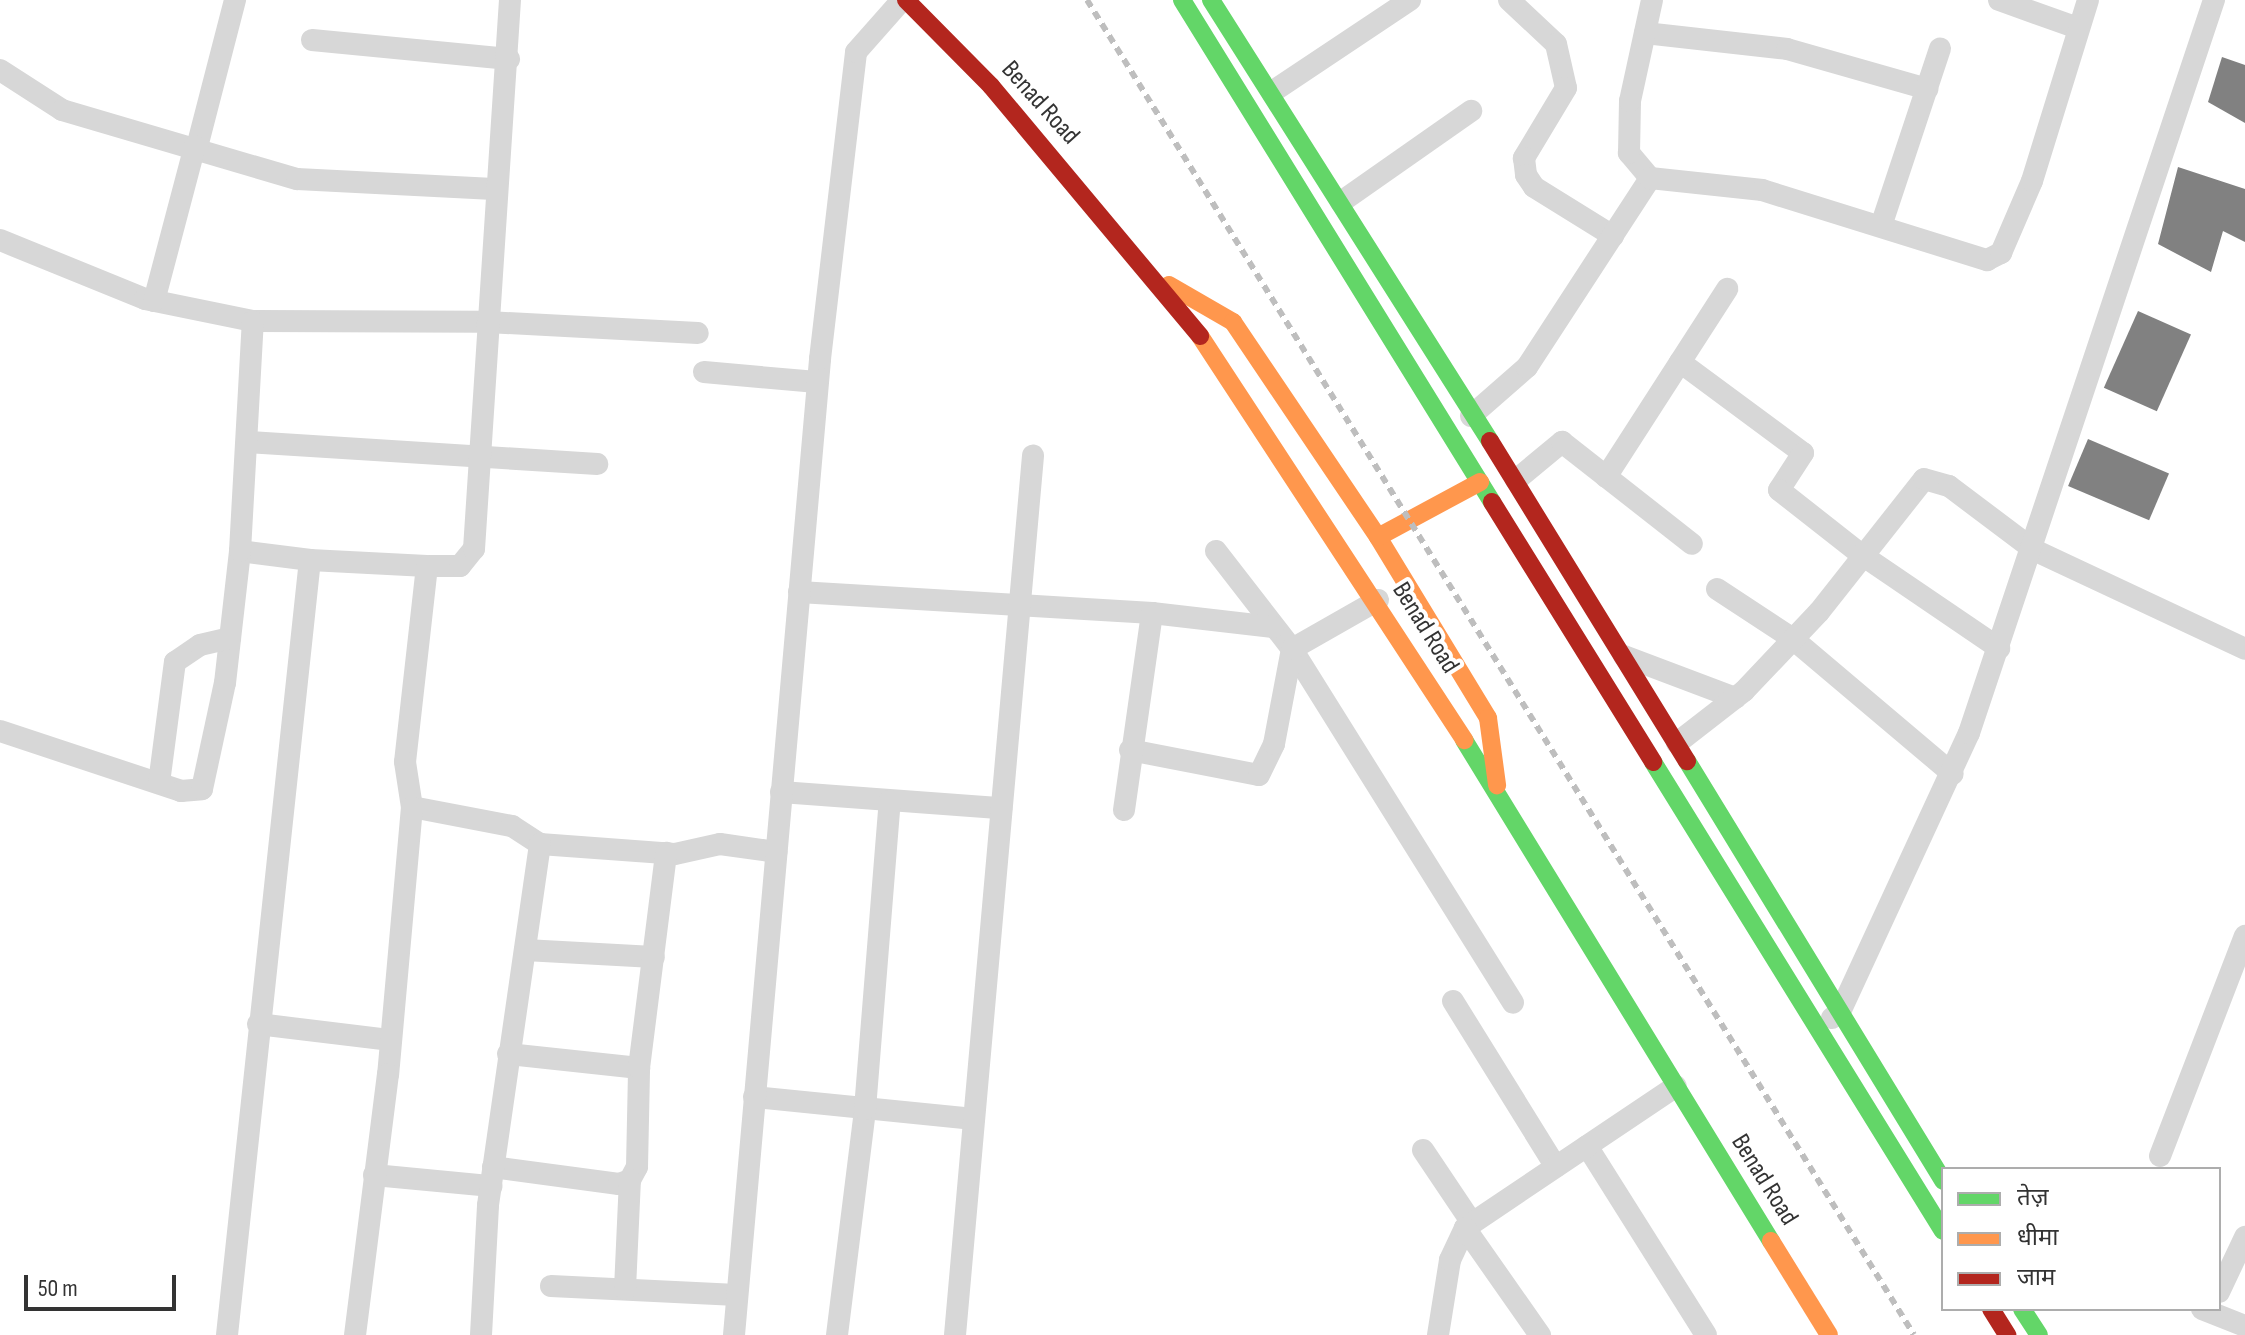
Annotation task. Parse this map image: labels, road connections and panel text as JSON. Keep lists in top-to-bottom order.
{
  "streets": {
    "street": ["Benad Road"]
  },
  "legend": ["तेज़", "धीमा", "जाम"],
  "scale_bar": "50 m"
}
